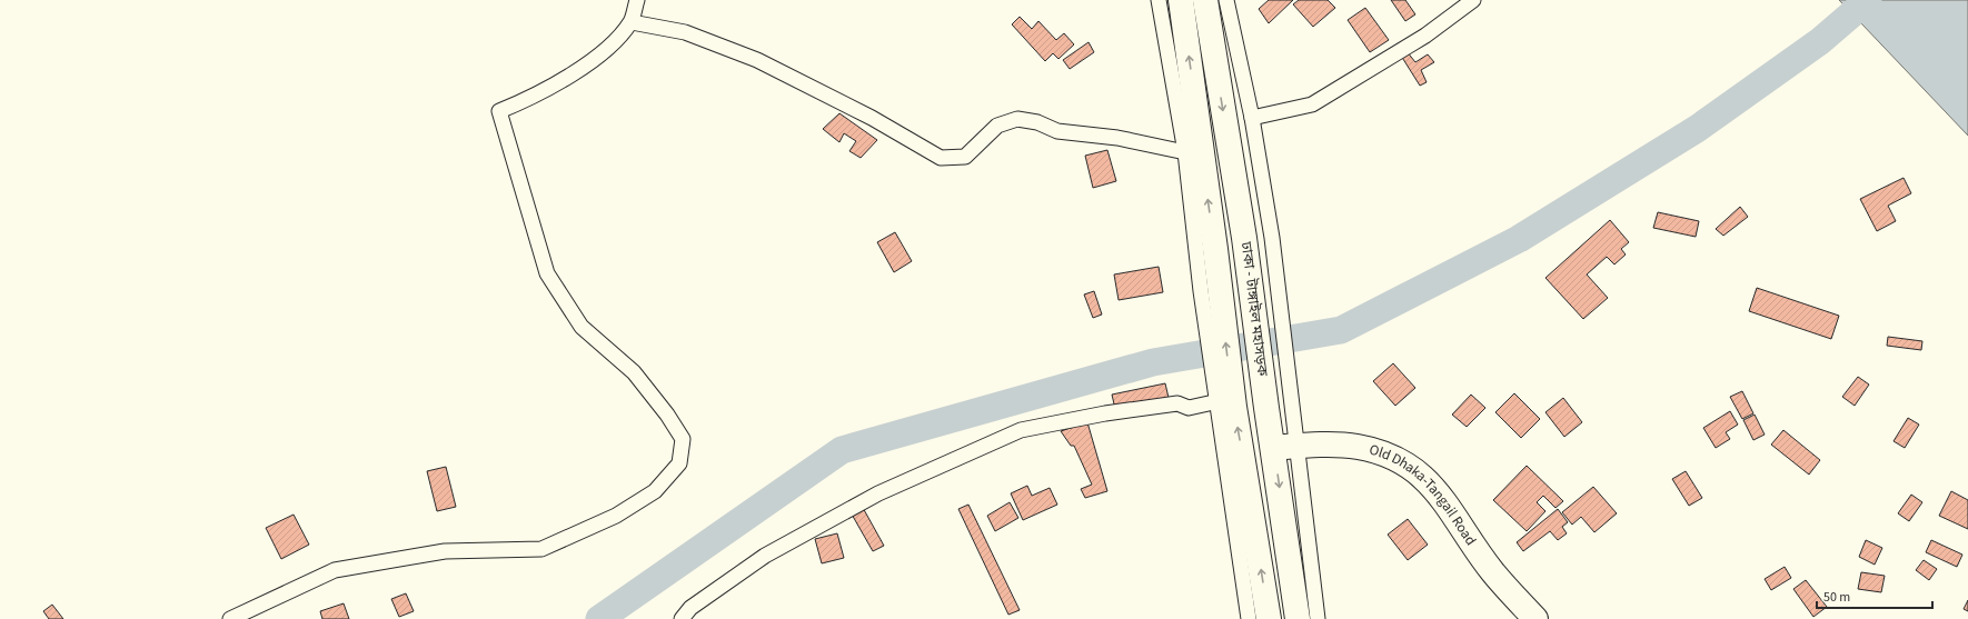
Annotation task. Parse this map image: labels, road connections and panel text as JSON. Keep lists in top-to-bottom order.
{
  "streets": {
    "highway": ["ঢাকা - টাঙ্গাইল মহাসড়ক", "Old Dhaka-Tangail Road"]
  },
  "crossings": [
    ["ঢাকা - টাঙ্গাইল মহাসড়ক", "Old Dhaka-Tangail Road"]
  ],
  "scale_bar": "50 m"
}
